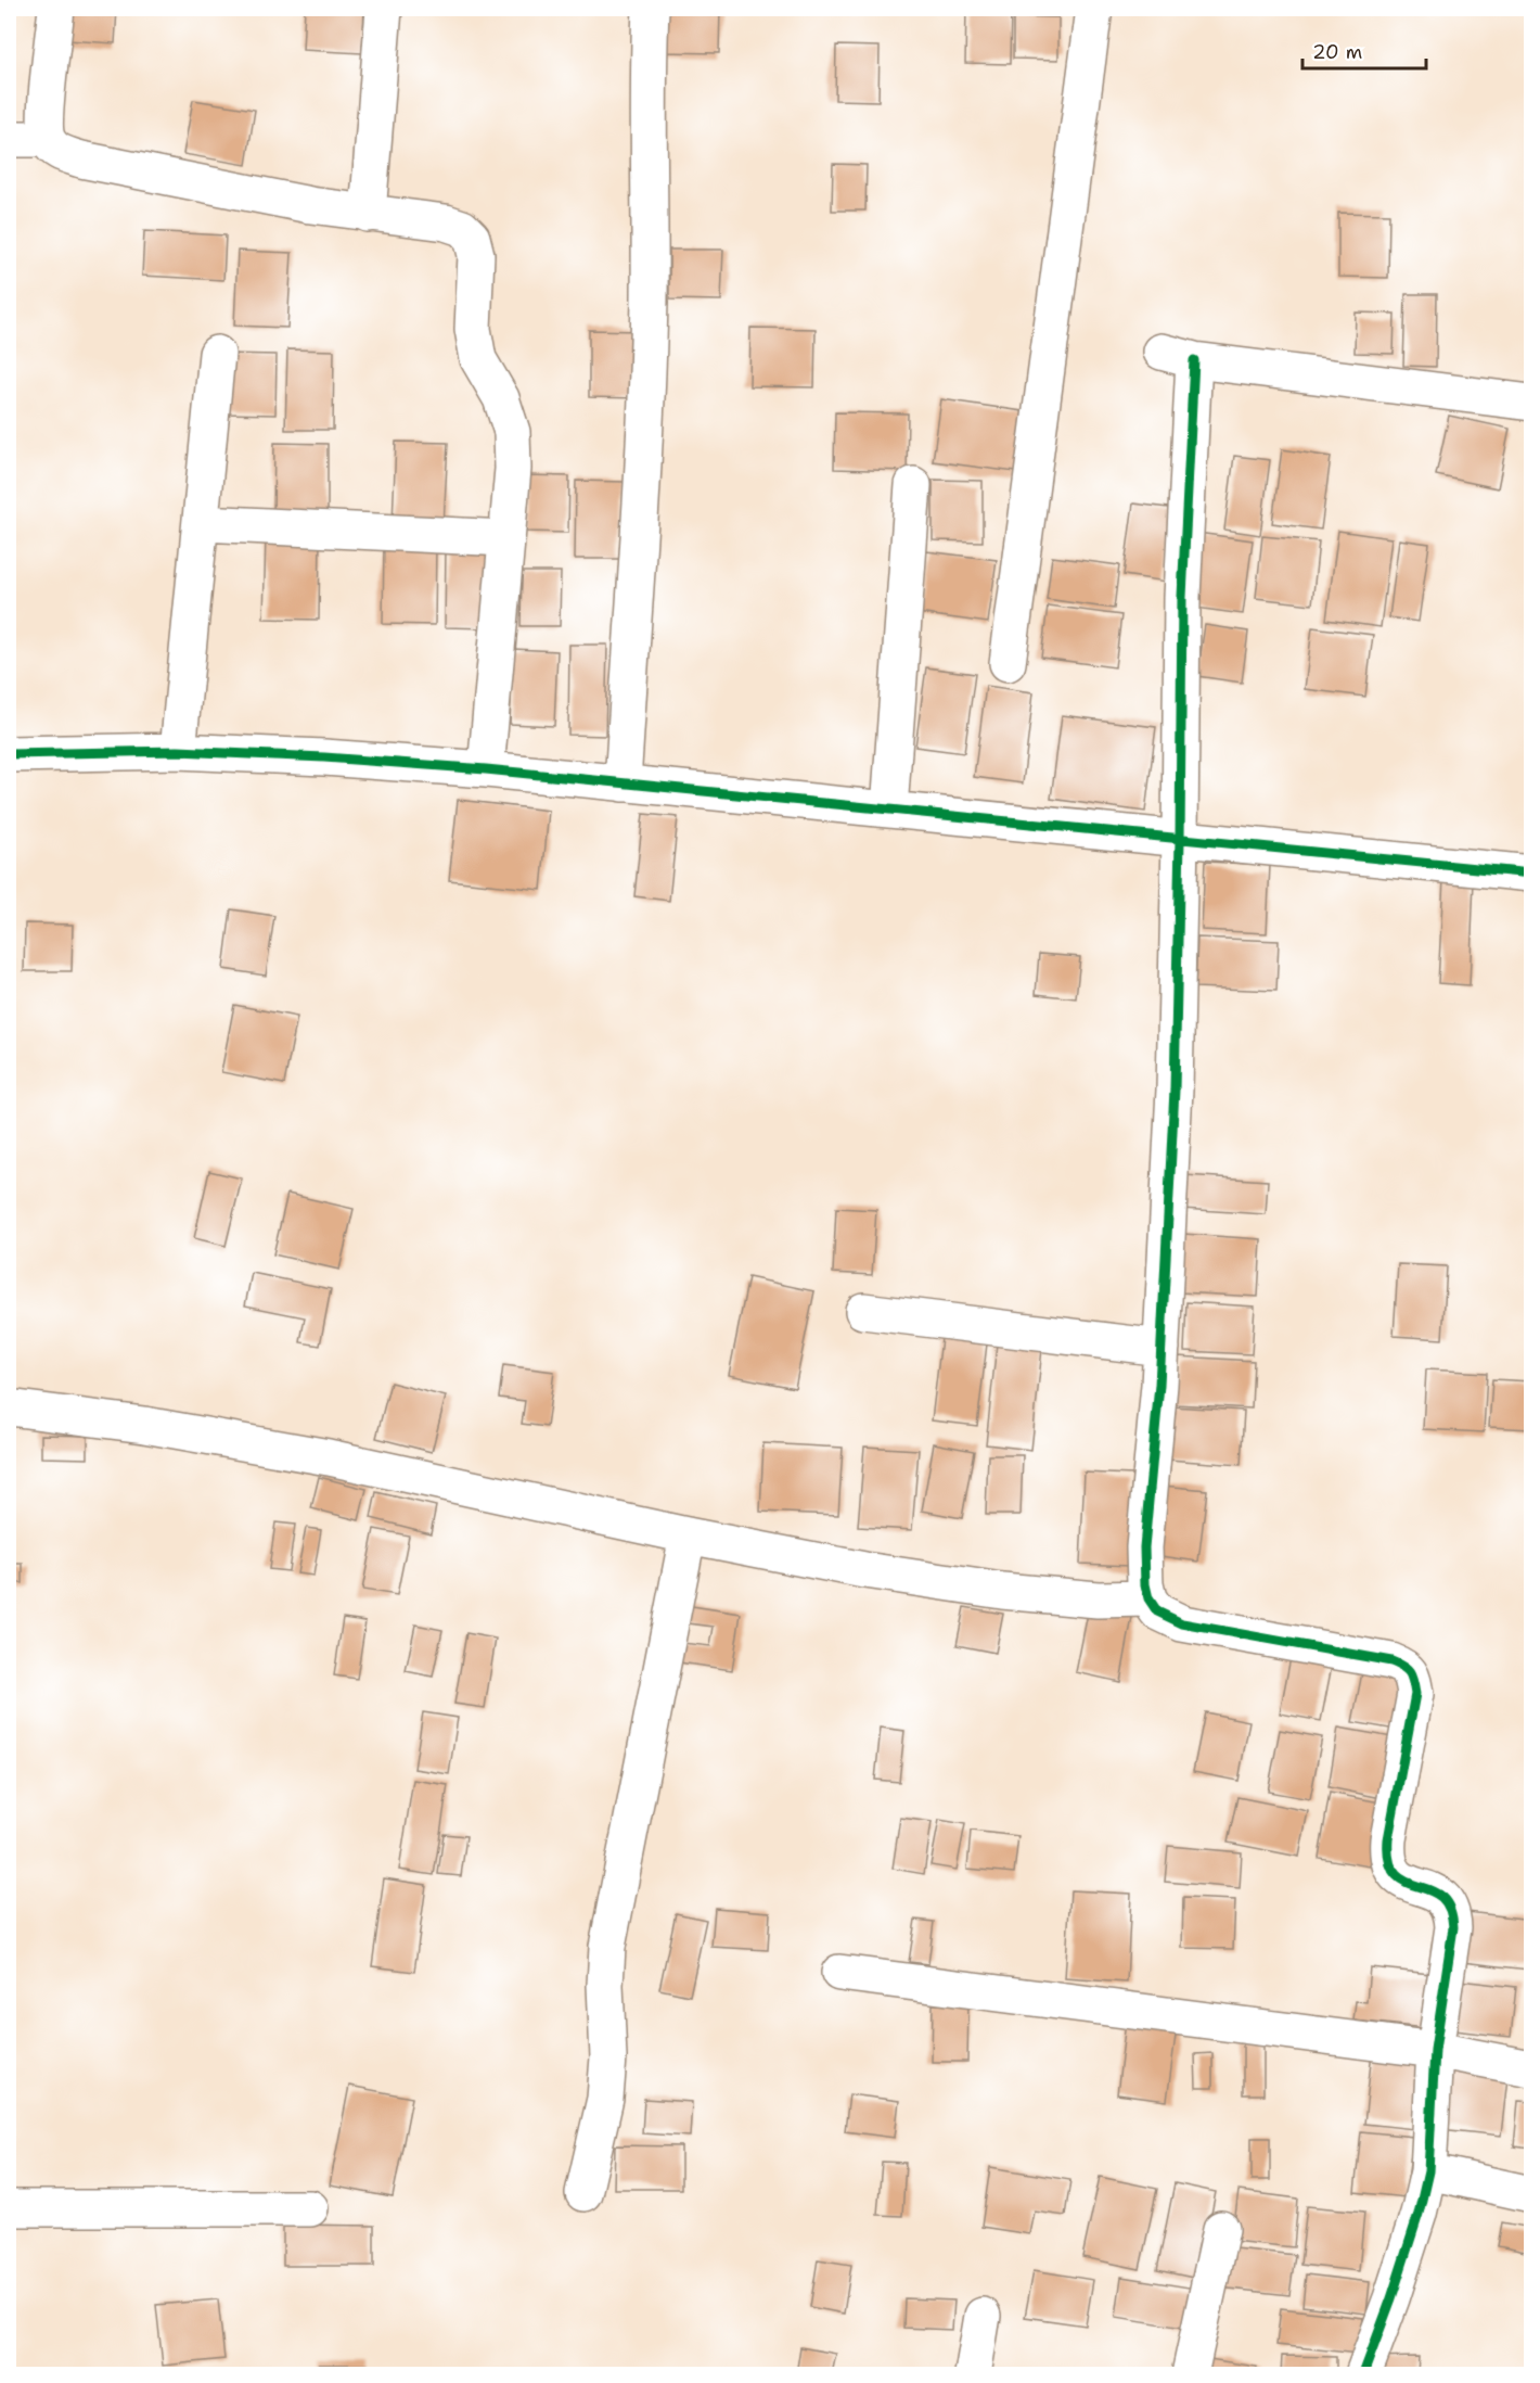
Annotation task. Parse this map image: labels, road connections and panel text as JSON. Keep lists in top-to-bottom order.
{
  "scale_bar": "20 m"
}
